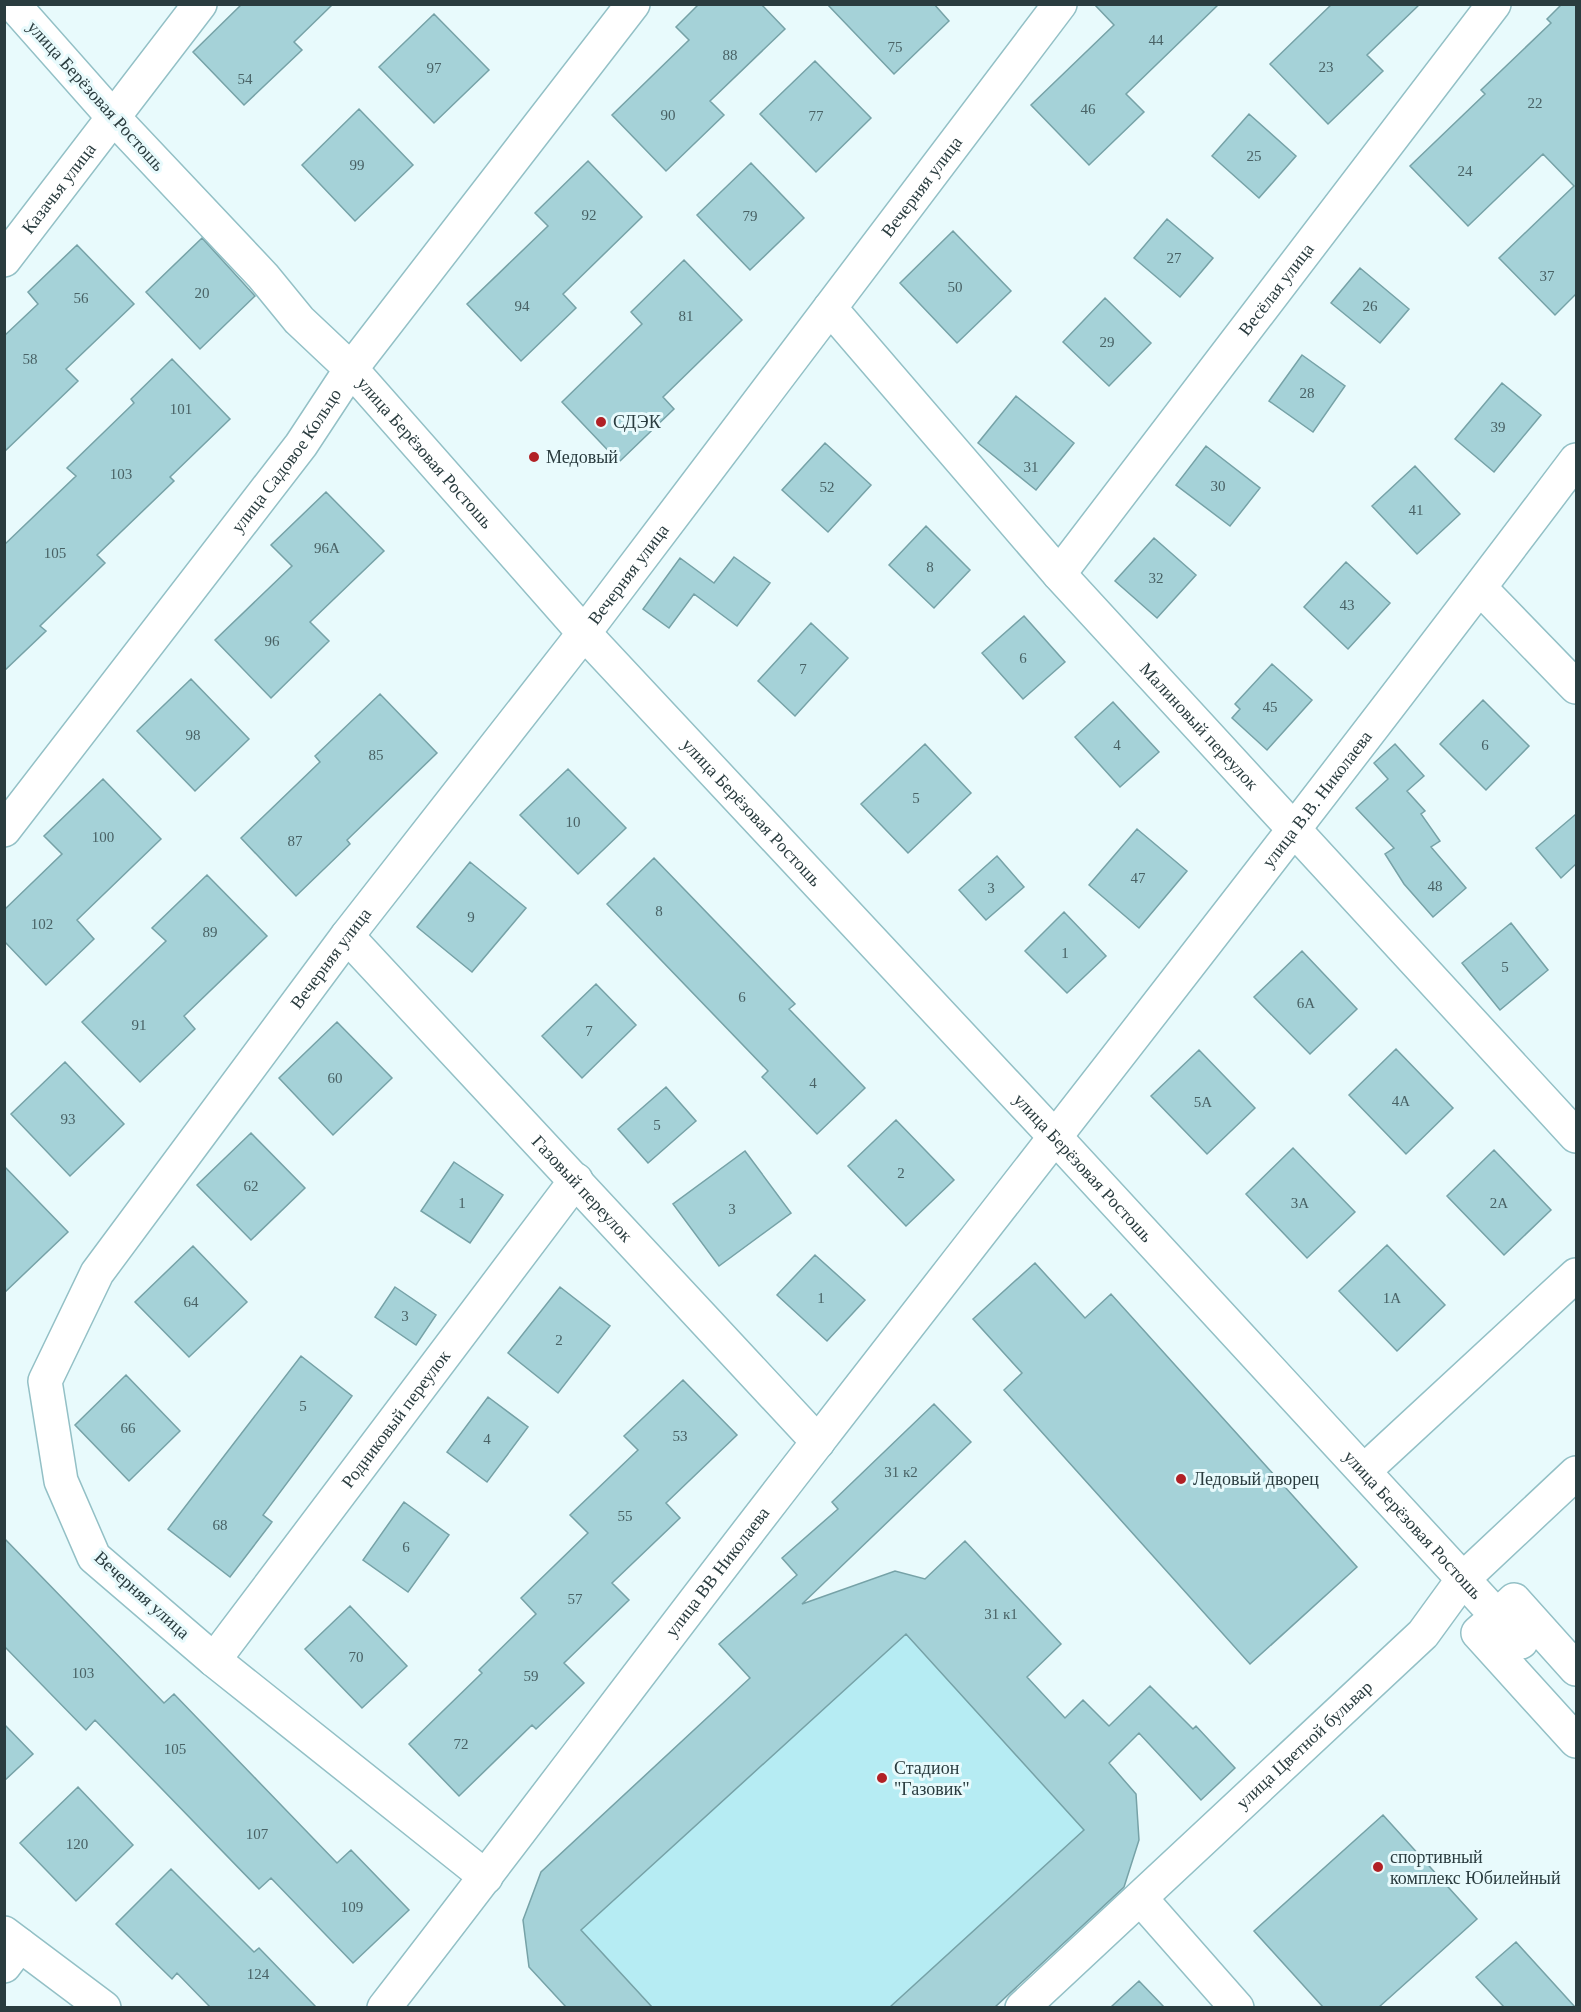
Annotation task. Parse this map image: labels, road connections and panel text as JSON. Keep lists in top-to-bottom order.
{
  "streets": {
    "street": [
      "улица Берёзовая Ростошь",
      "Вечерняя улица",
      "Казачья улица",
      "Весёлая улица",
      "улица Садовое Кольцо",
      "Малиновый переулок",
      "улица В.В. Николаева",
      "Газовый переулок",
      "Родниковый переулок",
      "улица ВВ Николаева",
      "улица Цветной бульвар"
    ]
  },
  "crossings": [
    ["улица Берёзовая Ростошь", "Вечерняя улица"],
    ["улица Берёзовая Ростошь", "Казачья улица"],
    ["улица Берёзовая Ростошь", "улица Садовое Кольцо"],
    ["улица Берёзовая Ростошь", "улица В.В. Николаева"],
    ["улица Берёзовая Ростошь", "улица ВВ Николаева"],
    ["улица Берёзовая Ростошь", "улица Цветной бульвар"],
    ["Вечерняя улица", "Малиновый переулок"],
    ["Вечерняя улица", "Газовый переулок"],
    ["Вечерняя улица", "Родниковый переулок"],
    ["Вечерняя улица", "улица ВВ Николаева"],
    ["Весёлая улица", "Малиновый переулок"],
    ["Малиновый переулок", "улица В.В. Николаева"],
    ["улица В.В. Николаева", "улица ВВ Николаева"],
    ["Газовый переулок", "Родниковый переулок"],
    ["Газовый переулок", "улица ВВ Николаева"]
  ],
  "places": [
    "СДЭК",
    "Медовый",
    "Ледовый дворец",
    "Стадион \"Газовик\"",
    "спортивный комплекс Юбилейный"
  ],
  "house_numbers": [
    "44",
    "75",
    "88",
    "23",
    "97",
    "54",
    "22",
    "46",
    "90",
    "77",
    "25",
    "99",
    "24",
    "92",
    "79",
    "27",
    "37",
    "50",
    "20",
    "56",
    "94",
    "26",
    "81",
    "29",
    "58",
    "28",
    "101",
    "39",
    "31",
    "103",
    "30",
    "52",
    "41",
    "96А",
    "105",
    "8",
    "32",
    "43",
    "96",
    "6",
    "7",
    "45",
    "98",
    "4",
    "6",
    "85",
    "5",
    "10",
    "100",
    "87",
    "47",
    "48",
    "3",
    "8",
    "9",
    "102",
    "89",
    "1",
    "5",
    "6",
    "6А",
    "91",
    "7",
    "60",
    "4",
    "4А",
    "5А",
    "93",
    "5",
    "2",
    "62",
    "1",
    "3А",
    "2А",
    "3",
    "1",
    "1А",
    "64",
    "3",
    "2",
    "5",
    "66",
    "53",
    "4",
    "31 к2",
    "55",
    "68",
    "6",
    "57",
    "31 к1",
    "70",
    "103",
    "59",
    "72",
    "105",
    "107",
    "120",
    "109",
    "124"
  ]
}
